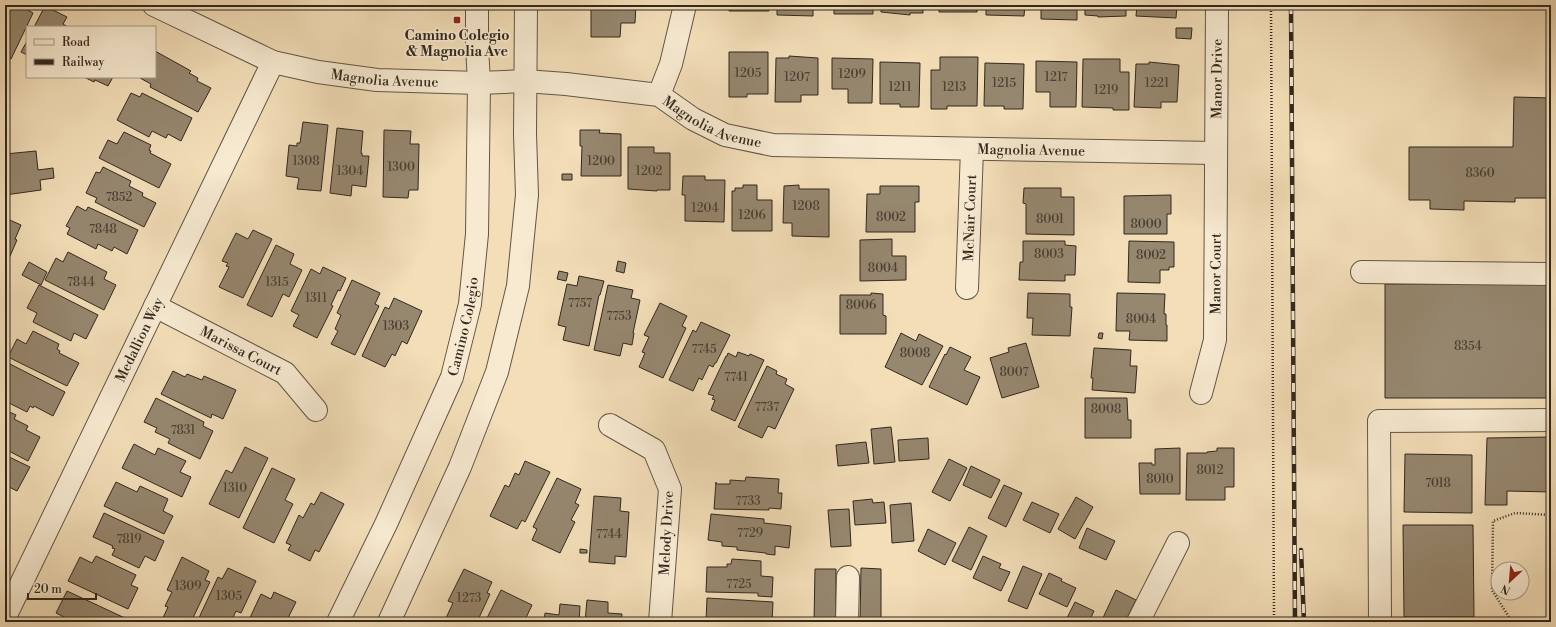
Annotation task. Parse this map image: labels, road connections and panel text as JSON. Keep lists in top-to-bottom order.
{
  "streets": {
    "street": [
      "Magnolia Avenue",
      "Manor Drive",
      "McNair Court",
      "Manor Court",
      "Camino Colegio",
      "Medallion Way",
      "Marissa Court",
      "Melody Drive"
    ]
  },
  "crossings": [
    ["Magnolia Avenue", "Manor Drive"],
    ["Magnolia Avenue", "McNair Court"],
    ["Magnolia Avenue", "Manor Court"],
    ["Magnolia Avenue", "Camino Colegio"],
    ["Magnolia Avenue", "Medallion Way"],
    ["Manor Drive", "Manor Court"],
    ["Medallion Way", "Marissa Court"]
  ],
  "places": {
    "transit": ["Camino Colegio & Magnolia Ave"]
  },
  "house_numbers": [
    "1205",
    "1209",
    "1207",
    "1217",
    "1215",
    "1221",
    "1211",
    "1213",
    "1219",
    "1308",
    "1200",
    "1300",
    "1304",
    "1202",
    "8360",
    "7852",
    "1208",
    "1204",
    "1206",
    "8002",
    "8001",
    "8000",
    "7848",
    "8003",
    "8002",
    "8004",
    "7844",
    "1315",
    "1311",
    "7757",
    "8006",
    "7753",
    "8004",
    "1303",
    "8354",
    "7745",
    "8008",
    "8007",
    "7741",
    "7737",
    "8008",
    "7831",
    "8012",
    "8010",
    "7018",
    "1310",
    "7733",
    "7729",
    "7744",
    "7819",
    "7725",
    "1309",
    "1305",
    "1273"
  ],
  "legend": ["Road", "Railway"],
  "scale_bar": "20 m",
  "north": "bottom left"
}
